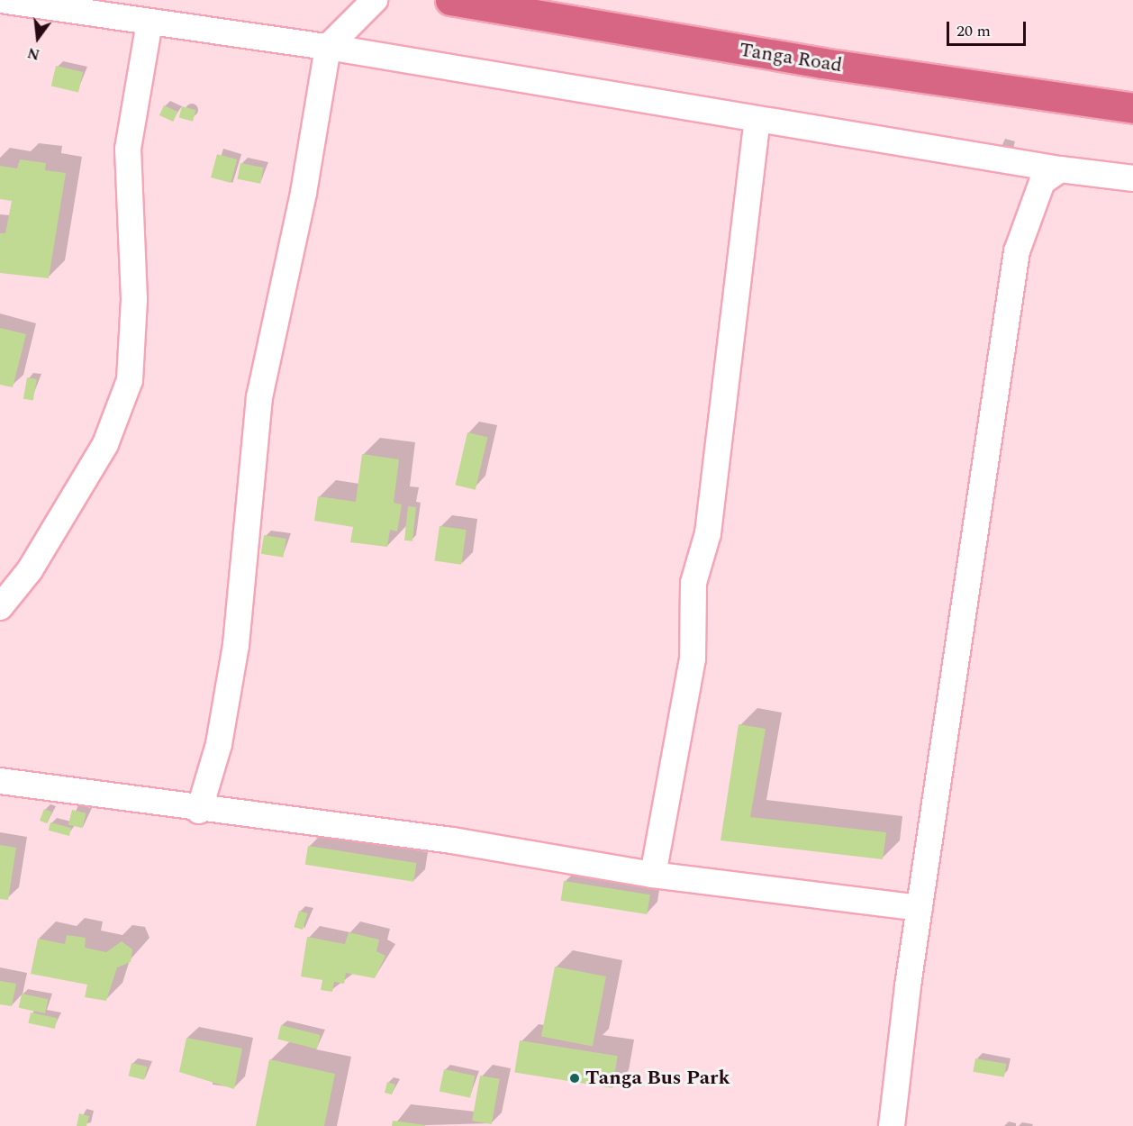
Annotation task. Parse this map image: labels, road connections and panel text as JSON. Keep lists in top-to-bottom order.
{
  "streets": {
    "highway": ["Tanga Road"]
  },
  "places": ["Tanga Bus Park"],
  "scale_bar": "20 m",
  "north": "bottom"
}
